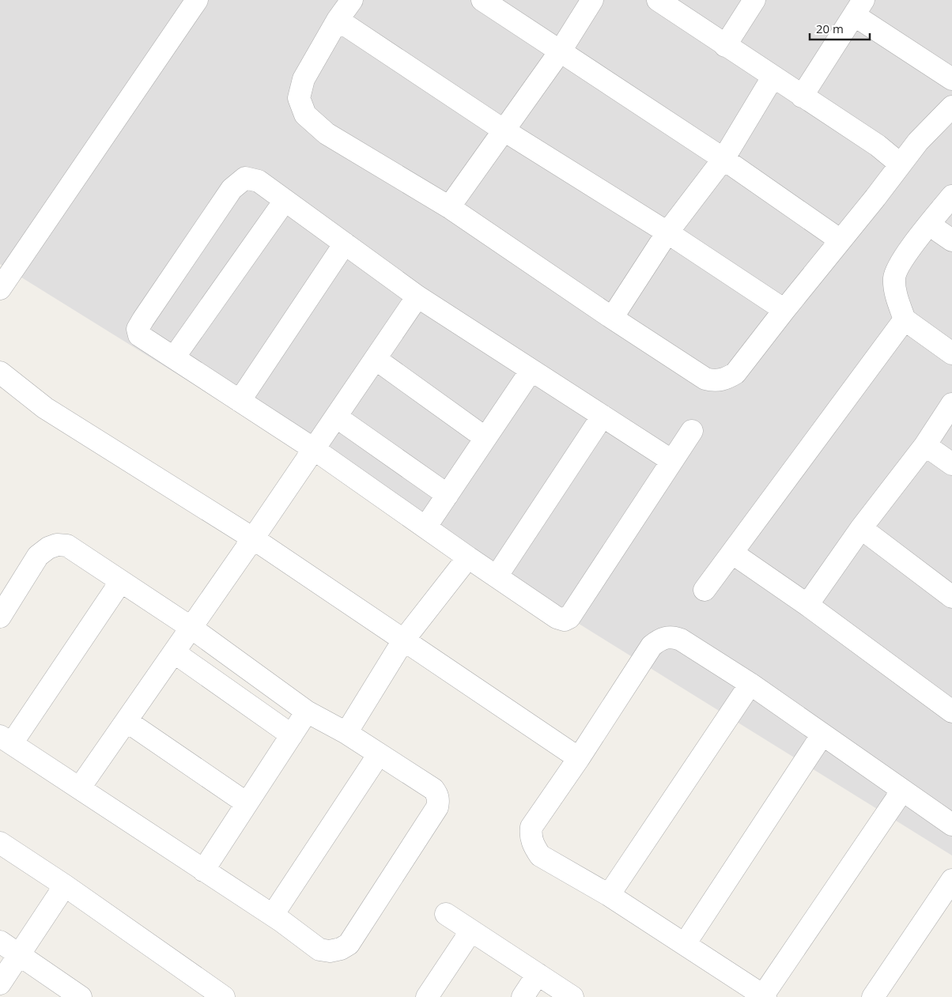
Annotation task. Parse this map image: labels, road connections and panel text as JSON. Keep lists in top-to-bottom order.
{
  "scale_bar": "20 m"
}
